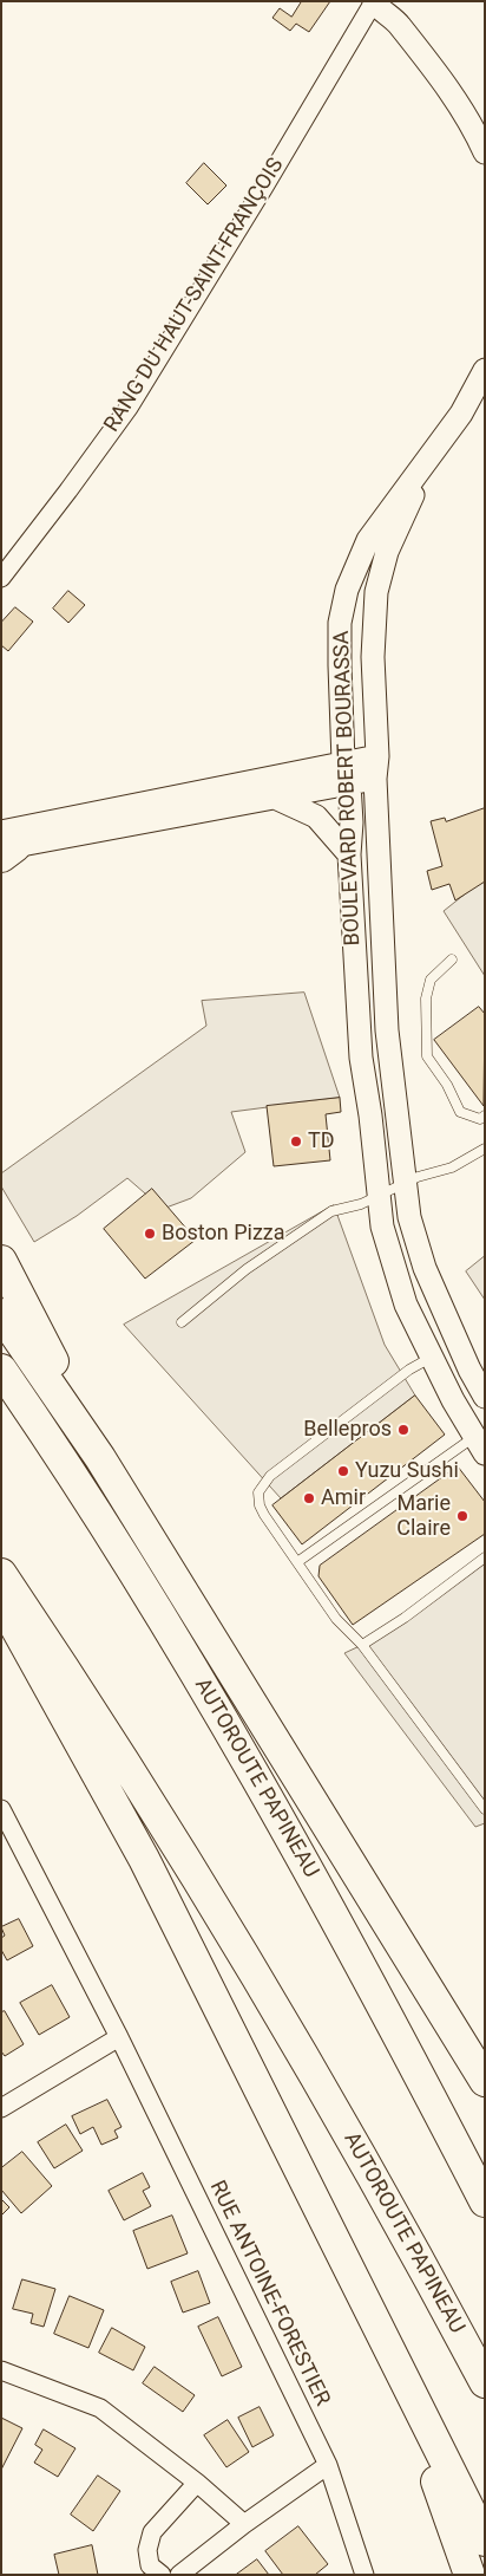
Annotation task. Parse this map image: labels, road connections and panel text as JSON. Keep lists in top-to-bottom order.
{
  "streets": {
    "highway": ["AUTOROUTE PAPINEAU"],
    "street": ["RANG DU HAUT-SAINT-FRANÇOIS", "BOULEVARD ROBERT BOURASSA", "RUE ANTOINE-FORESTIER"]
  },
  "places": [
    "TD",
    "Boston Pizza",
    "Bellepros",
    "Yuzu Sushi",
    "Amir",
    "Marie Claire"
  ]
}
